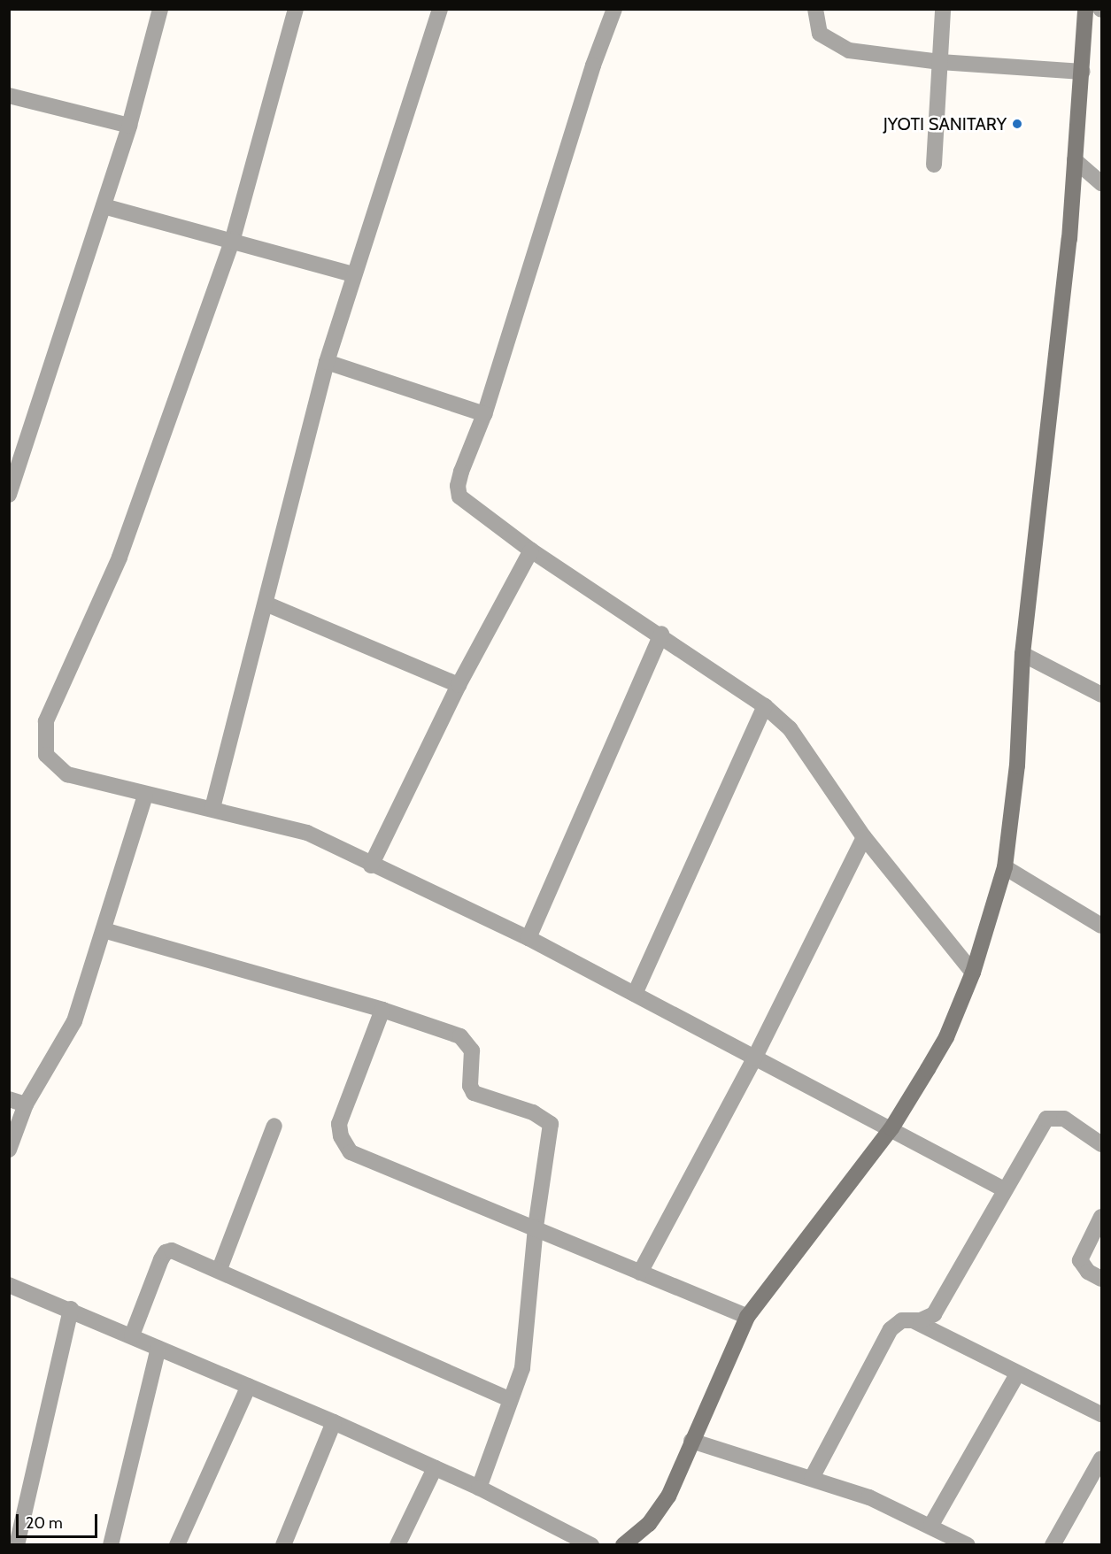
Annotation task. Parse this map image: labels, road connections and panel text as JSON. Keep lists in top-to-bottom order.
{
  "places": ["JYOTI SANITARY"],
  "scale_bar": "20 m"
}
